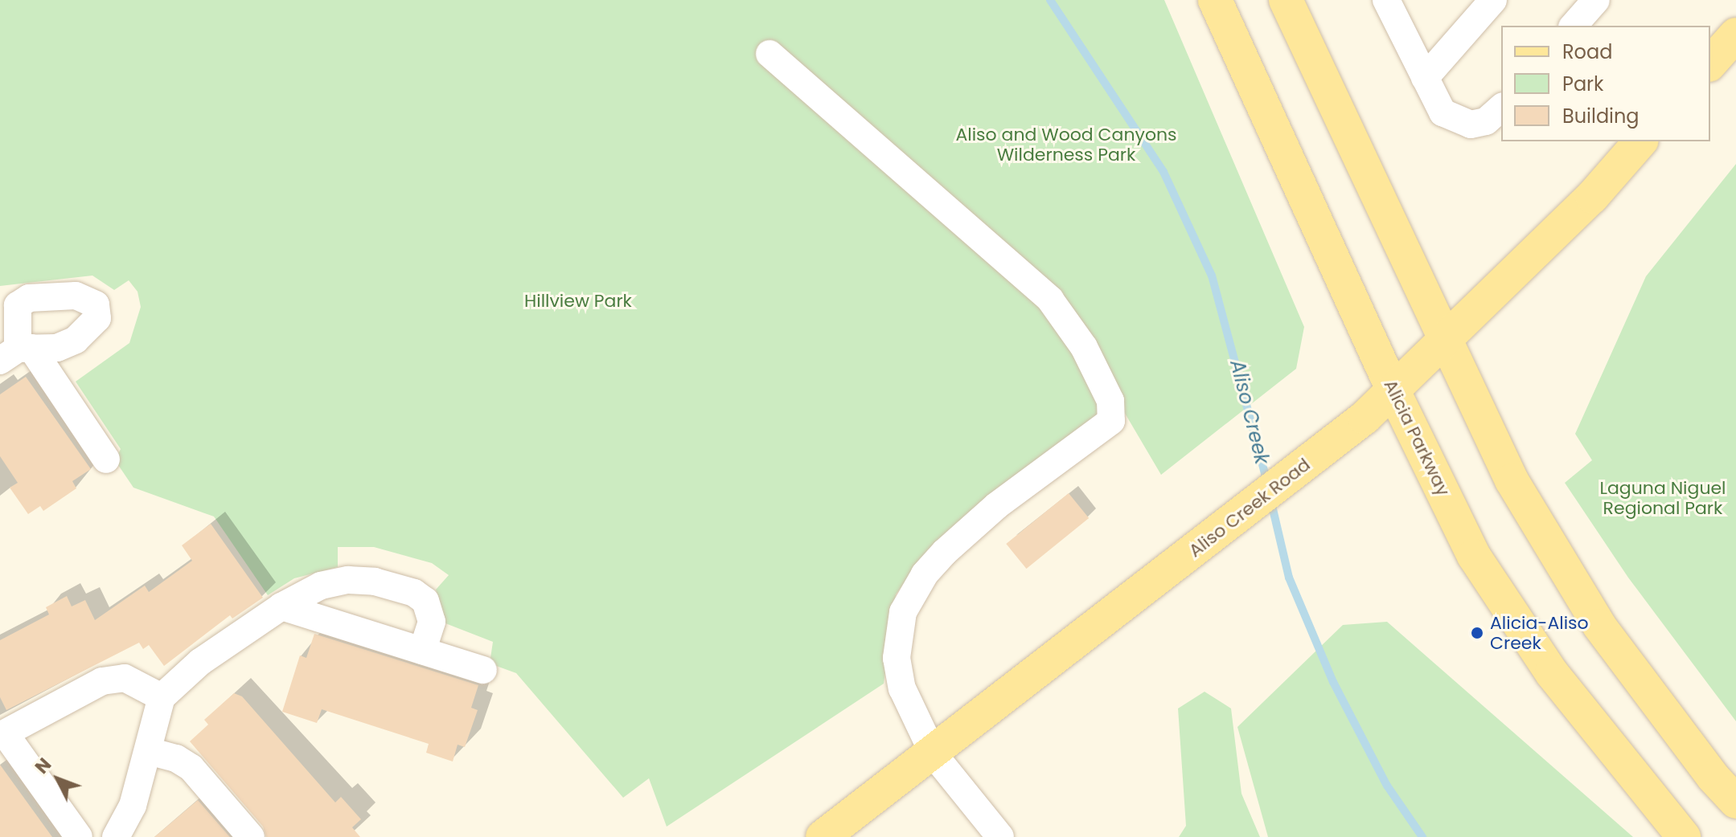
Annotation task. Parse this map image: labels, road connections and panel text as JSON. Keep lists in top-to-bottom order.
{
  "streets": {
    "main road": ["Alicia Parkway", "Aliso Creek Road"]
  },
  "crossings": [
    ["Alicia Parkway", "Aliso Creek Road"]
  ],
  "water": ["Aliso Creek"],
  "parks": ["Aliso and Wood Canyons Wilderness Park", "Hillview Park", "Laguna Niguel Regional Park"],
  "places": ["Alicia-Aliso Creek"],
  "legend": ["Road", "Park", "Building"],
  "north": "top left"
}
